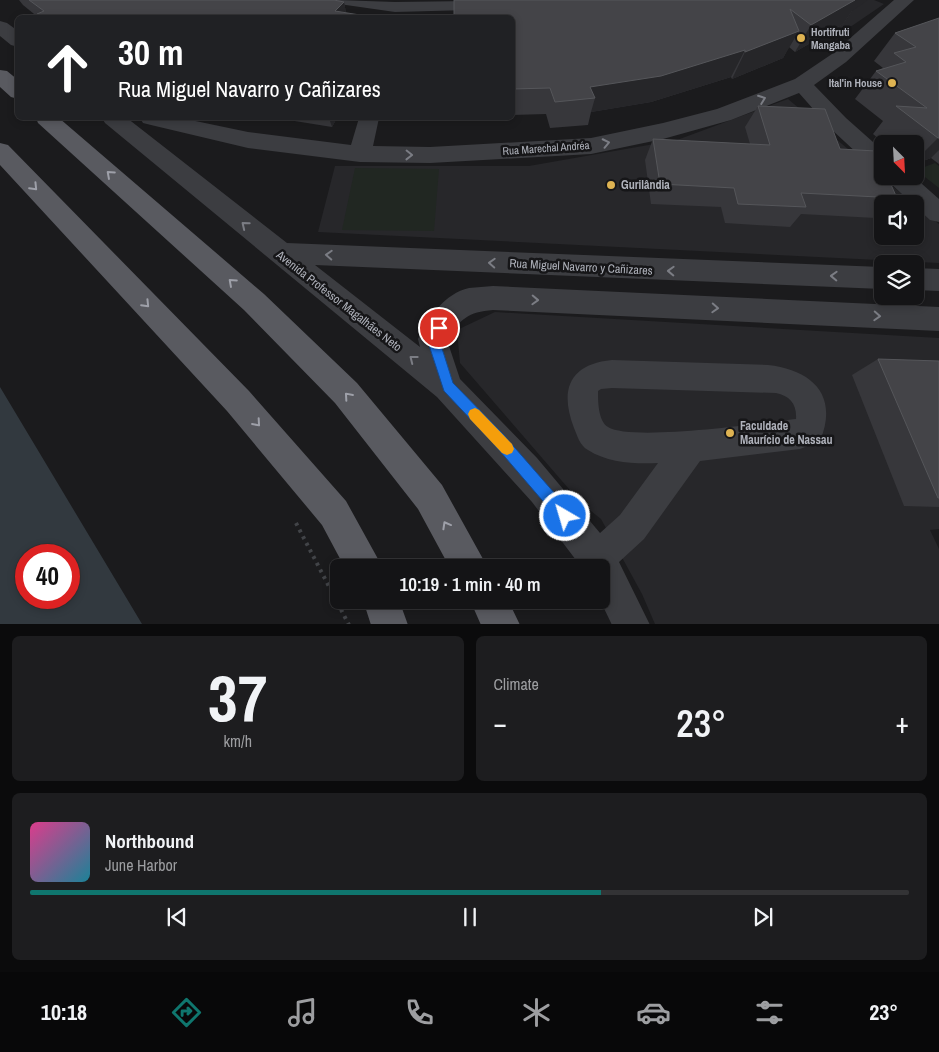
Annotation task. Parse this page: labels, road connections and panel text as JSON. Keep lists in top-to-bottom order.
{
  "streets": {
    "street": ["Rua Marechal Andréa", "Rua Miguel Navarro y Cañizares", "Avenida Professor Magalhães Neto"]
  },
  "crossings": [
    ["Rua Miguel Navarro y Cañizares", "Avenida Professor Magalhães Neto"]
  ],
  "one_way": ["Rua Miguel Navarro y Cañizares", "Avenida Professor Magalhães Neto"],
  "places": [
    "Hortifruti Mangaba",
    "Ital'in House",
    "Gurilândia",
    "Faculdade Maurício de Nassau"
  ],
  "north": "bottom right",
  "page": {
    "turn": ["30 m", "Rua Miguel Navarro y Cañizares"],
    "limit": "40",
    "trip": "10:19 · 1 min · 40 m",
    "tile": [
      ["37", "km/h"],
      "Climate"
    ],
    "heat": ["−", "23°", "+"],
    "song": ["Northbound", "June Harbor"],
    "tabs": ["10:18", "23°"]
  }
}
